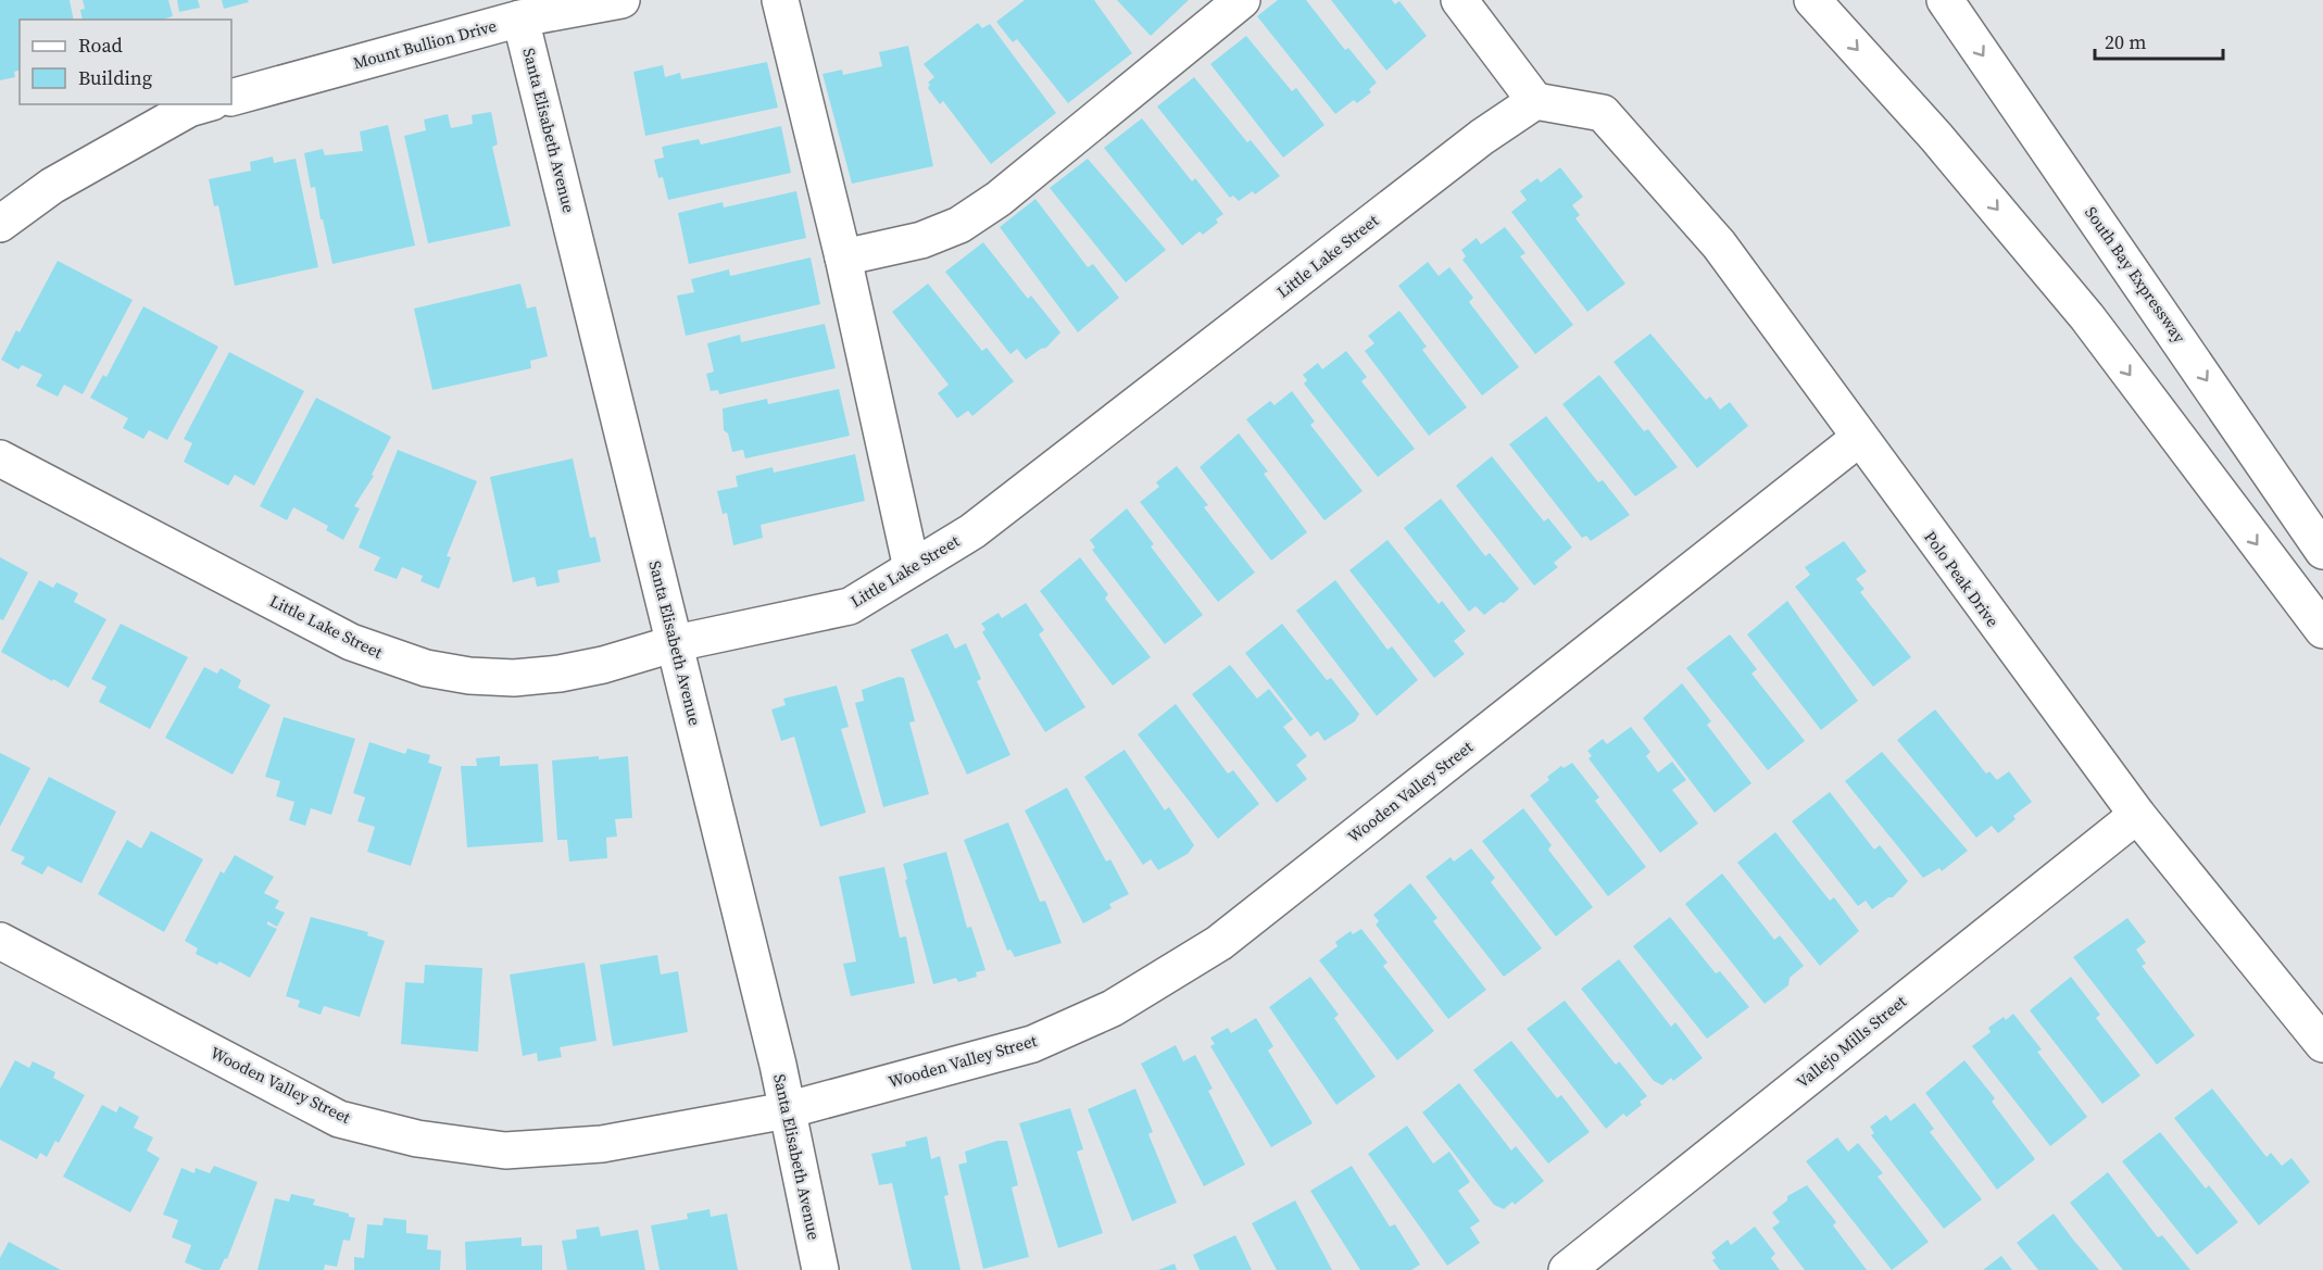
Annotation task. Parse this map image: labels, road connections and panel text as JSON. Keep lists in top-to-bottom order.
{
  "streets": {
    "main road": [
      "Mount Bullion Drive",
      "Santa Elisabeth Avenue",
      "Little Lake Street",
      "South Bay Expressway",
      "Polo Peak Drive",
      "Wooden Valley Street",
      "Vallejo Mills Street"
    ]
  },
  "crossings": [
    ["Mount Bullion Drive", "Santa Elisabeth Avenue"],
    ["Santa Elisabeth Avenue", "Little Lake Street"],
    ["Santa Elisabeth Avenue", "Wooden Valley Street"],
    ["Little Lake Street", "Polo Peak Drive"],
    ["Polo Peak Drive", "Wooden Valley Street"],
    ["Polo Peak Drive", "Vallejo Mills Street"]
  ],
  "legend": ["Road", "Building"],
  "scale_bar": "20 m"
}
